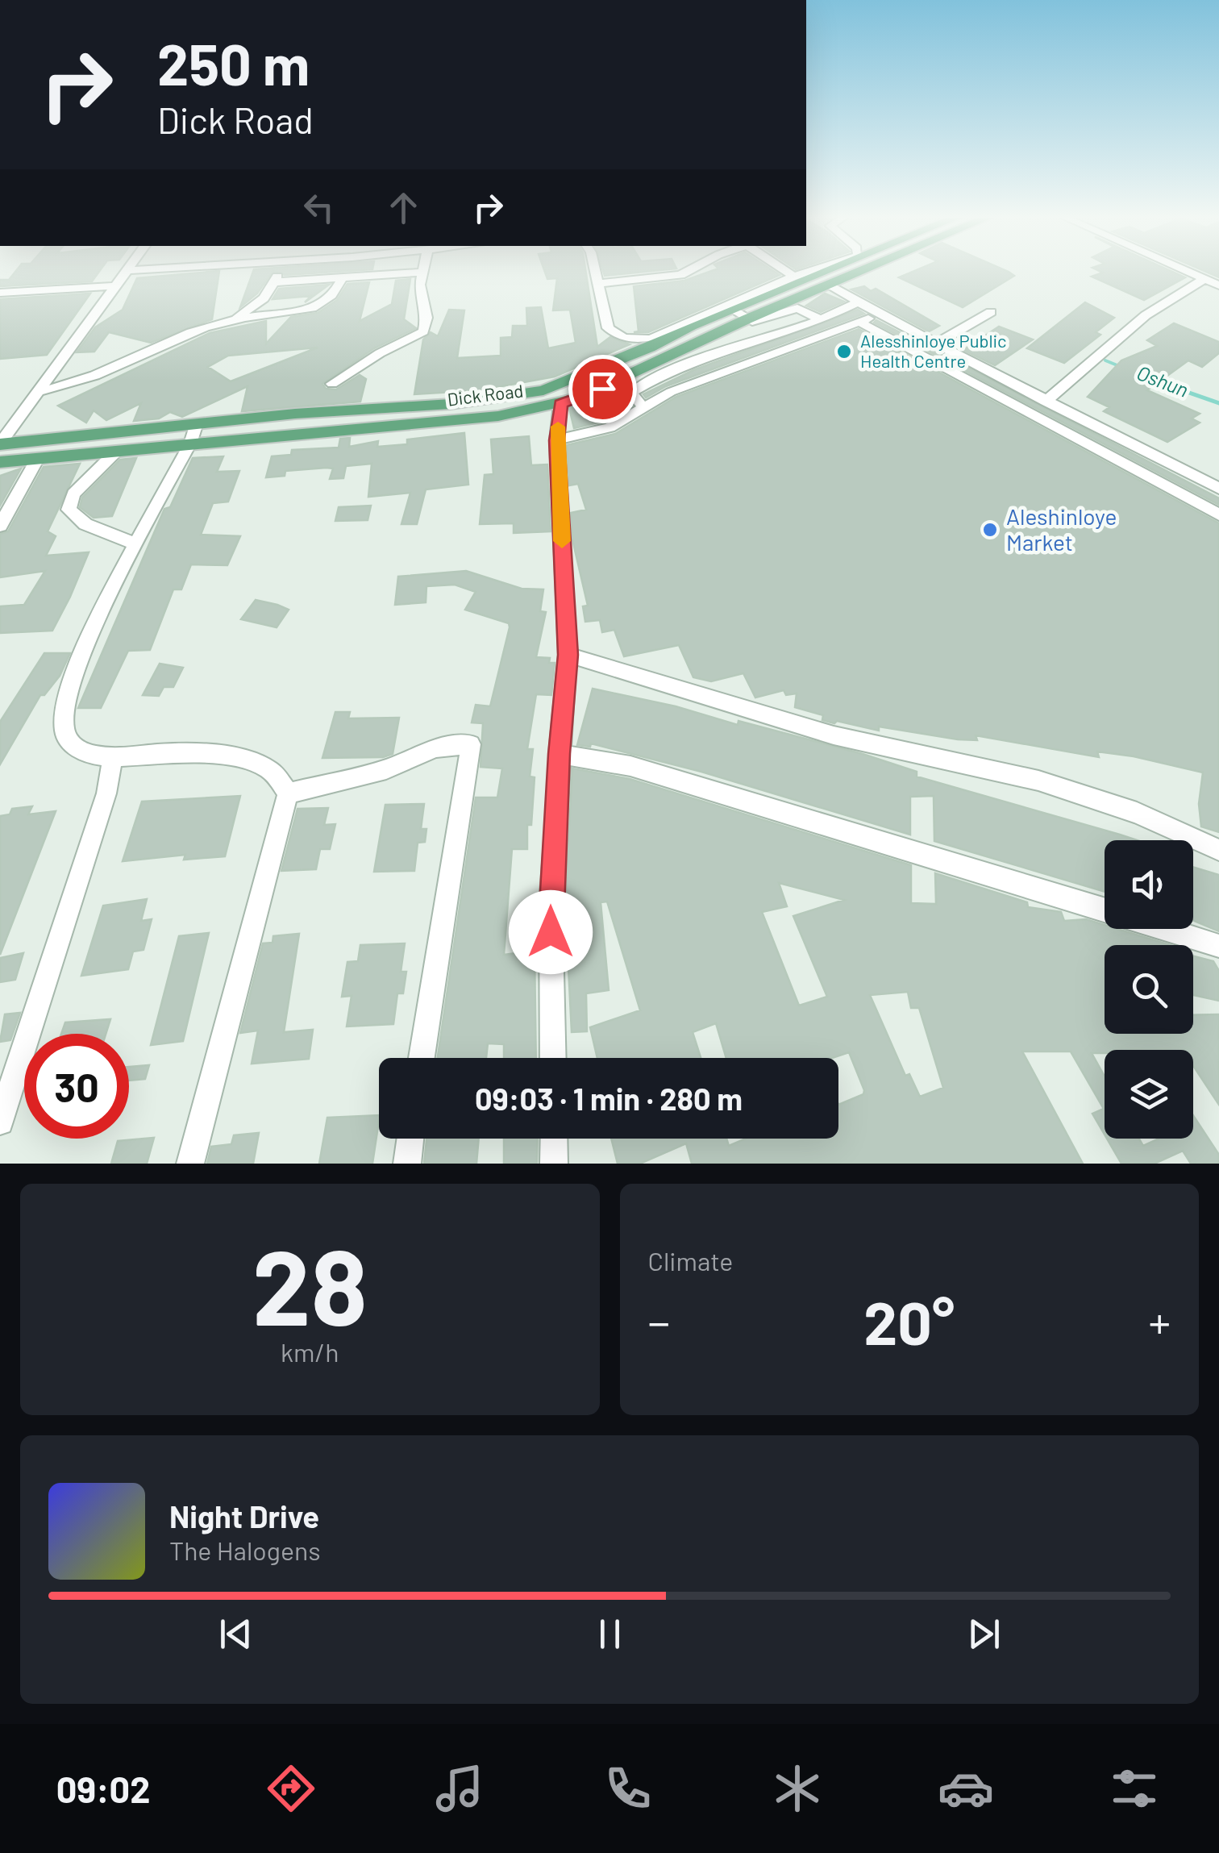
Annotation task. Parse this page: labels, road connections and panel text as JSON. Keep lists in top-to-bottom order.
{
  "streets": {
    "main road": ["Dick Road"]
  },
  "water": ["Oshun"],
  "places": ["Alesshinloye Public Health Centre", "Aleshinloye Market"],
  "page": {
    "turn": ["250 m", "Dick Road"],
    "limit": "30",
    "trip": "09:03 · 1 min · 280 m",
    "tile": [
      ["28", "km/h"],
      "Climate"
    ],
    "heat": ["−", "20°", "+"],
    "song": ["Night Drive", "The Halogens"],
    "tabs": "09:02"
  }
}
